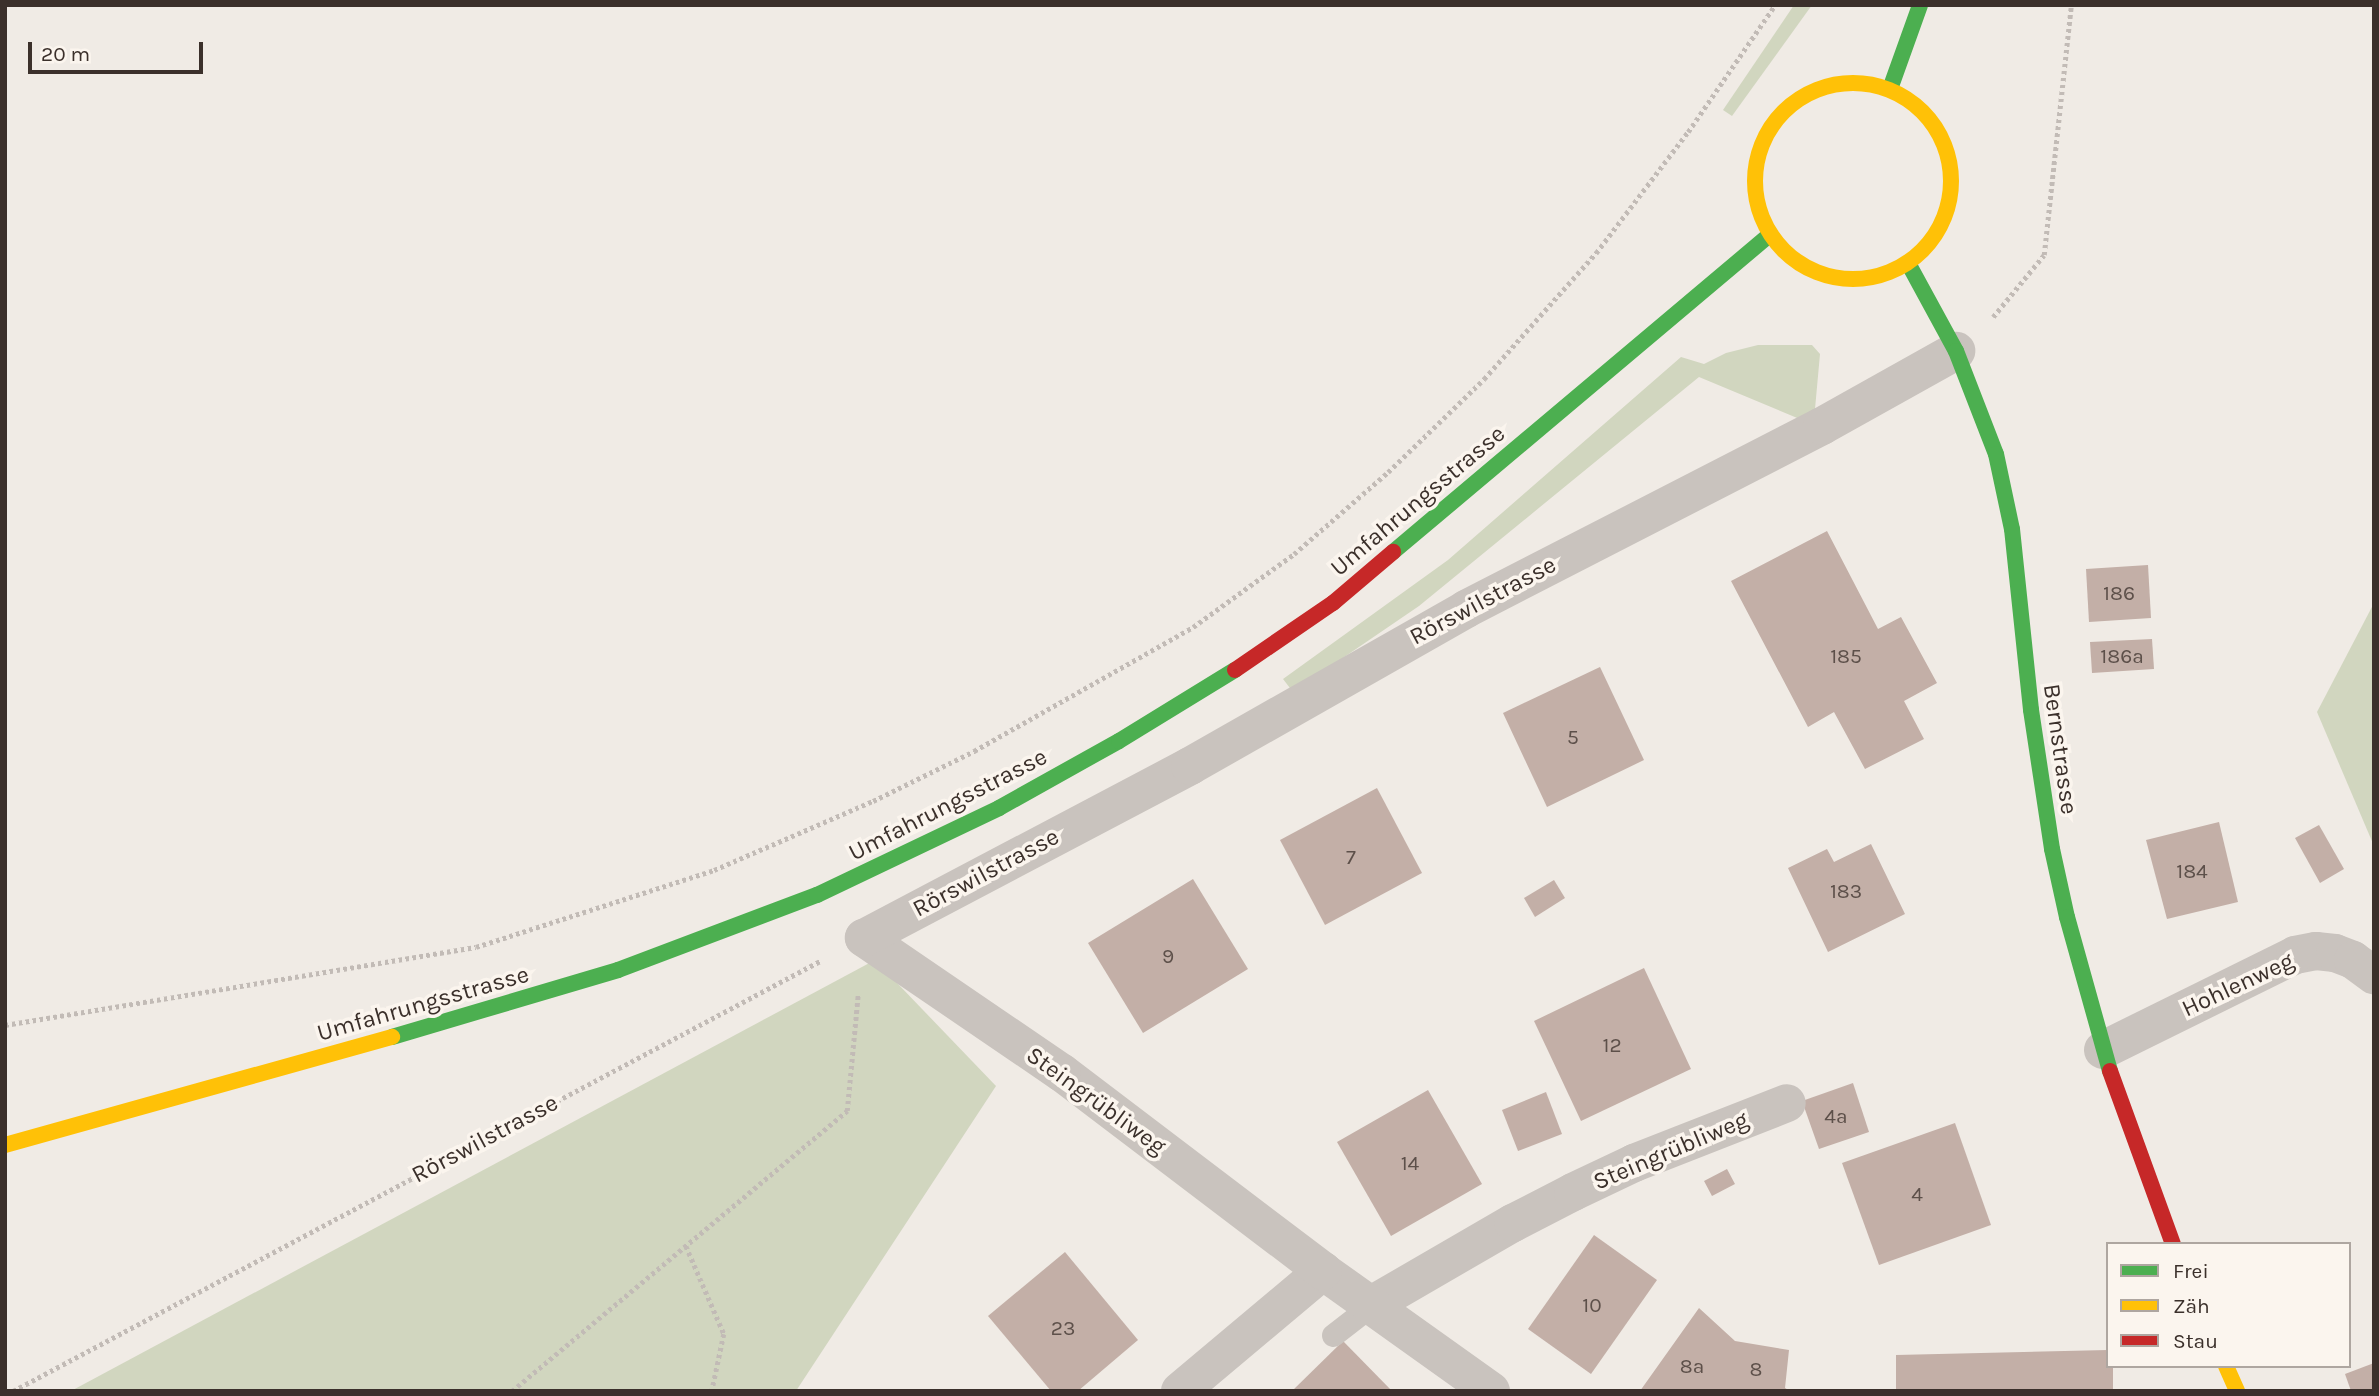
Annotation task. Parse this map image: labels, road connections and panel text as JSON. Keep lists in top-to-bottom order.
{
  "streets": {
    "main road": ["Umfahrungsstrasse", "Bernstrasse"],
    "street": ["Rörswilstrasse", "Hohlenweg", "Steingrübliweg"]
  },
  "crossings": [
    ["Umfahrungsstrasse", "Bernstrasse"],
    ["Rörswilstrasse", "Bernstrasse"],
    ["Rörswilstrasse", "Steingrübliweg"],
    ["Bernstrasse", "Hohlenweg"]
  ],
  "house_numbers": [
    "186",
    "185",
    "186a",
    "5",
    "7",
    "184",
    "183",
    "9",
    "12",
    "4a",
    "14",
    "4",
    "10",
    "23",
    "8a",
    "8"
  ],
  "legend": ["Frei", "Zäh", "Stau"],
  "scale_bar": "20 m"
}
